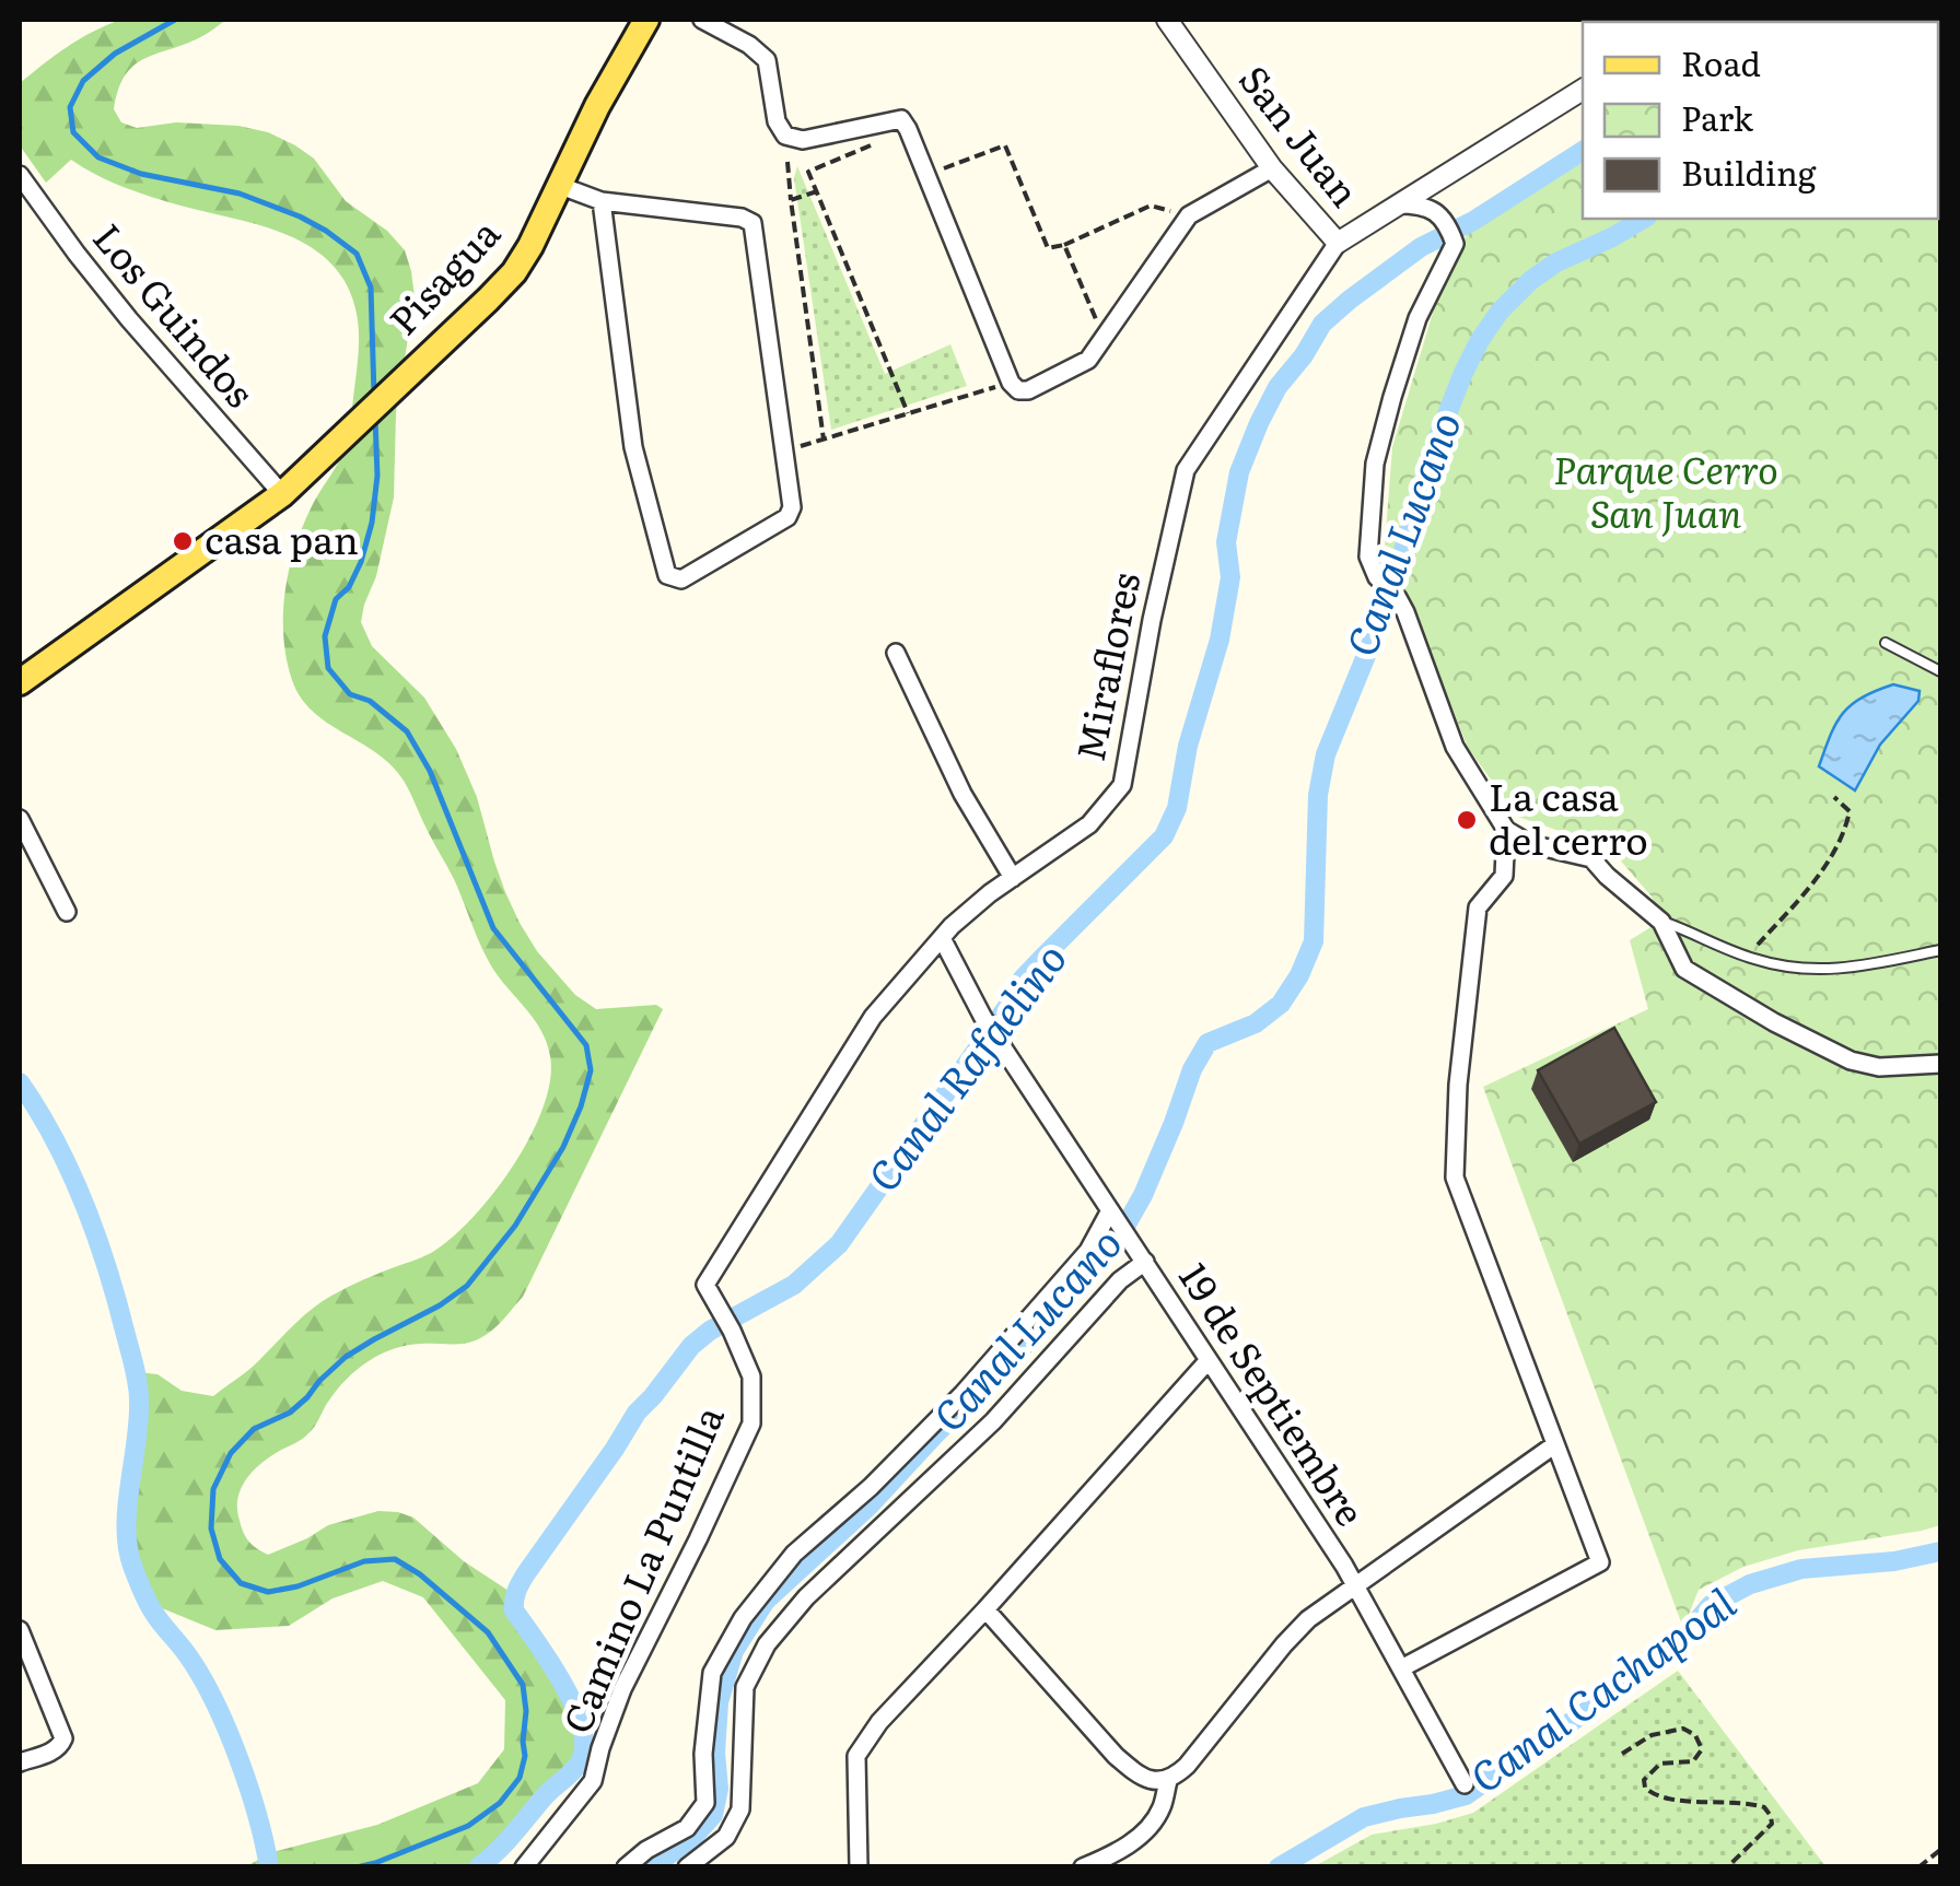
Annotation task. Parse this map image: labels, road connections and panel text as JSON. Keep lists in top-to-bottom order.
{
  "streets": {
    "main road": ["Pisagua"],
    "street": [
      "San Juan",
      "Los Guindos",
      "Miraflores",
      "19 de Septiembre",
      "Camino La Puntilla"
    ]
  },
  "crossings": [
    ["San Juan", "Miraflores"],
    ["Pisagua", "Los Guindos"],
    ["Miraflores", "19 de Septiembre"],
    ["Miraflores", "Camino La Puntilla"]
  ],
  "water": ["Canal Lucano", "Canal Rafaelino", "Canal Cachapoal"],
  "parks": ["Parque Cerro San Juan"],
  "places": ["casa pan", "La casa del cerro"],
  "legend": ["Road", "Park", "Building"]
}
